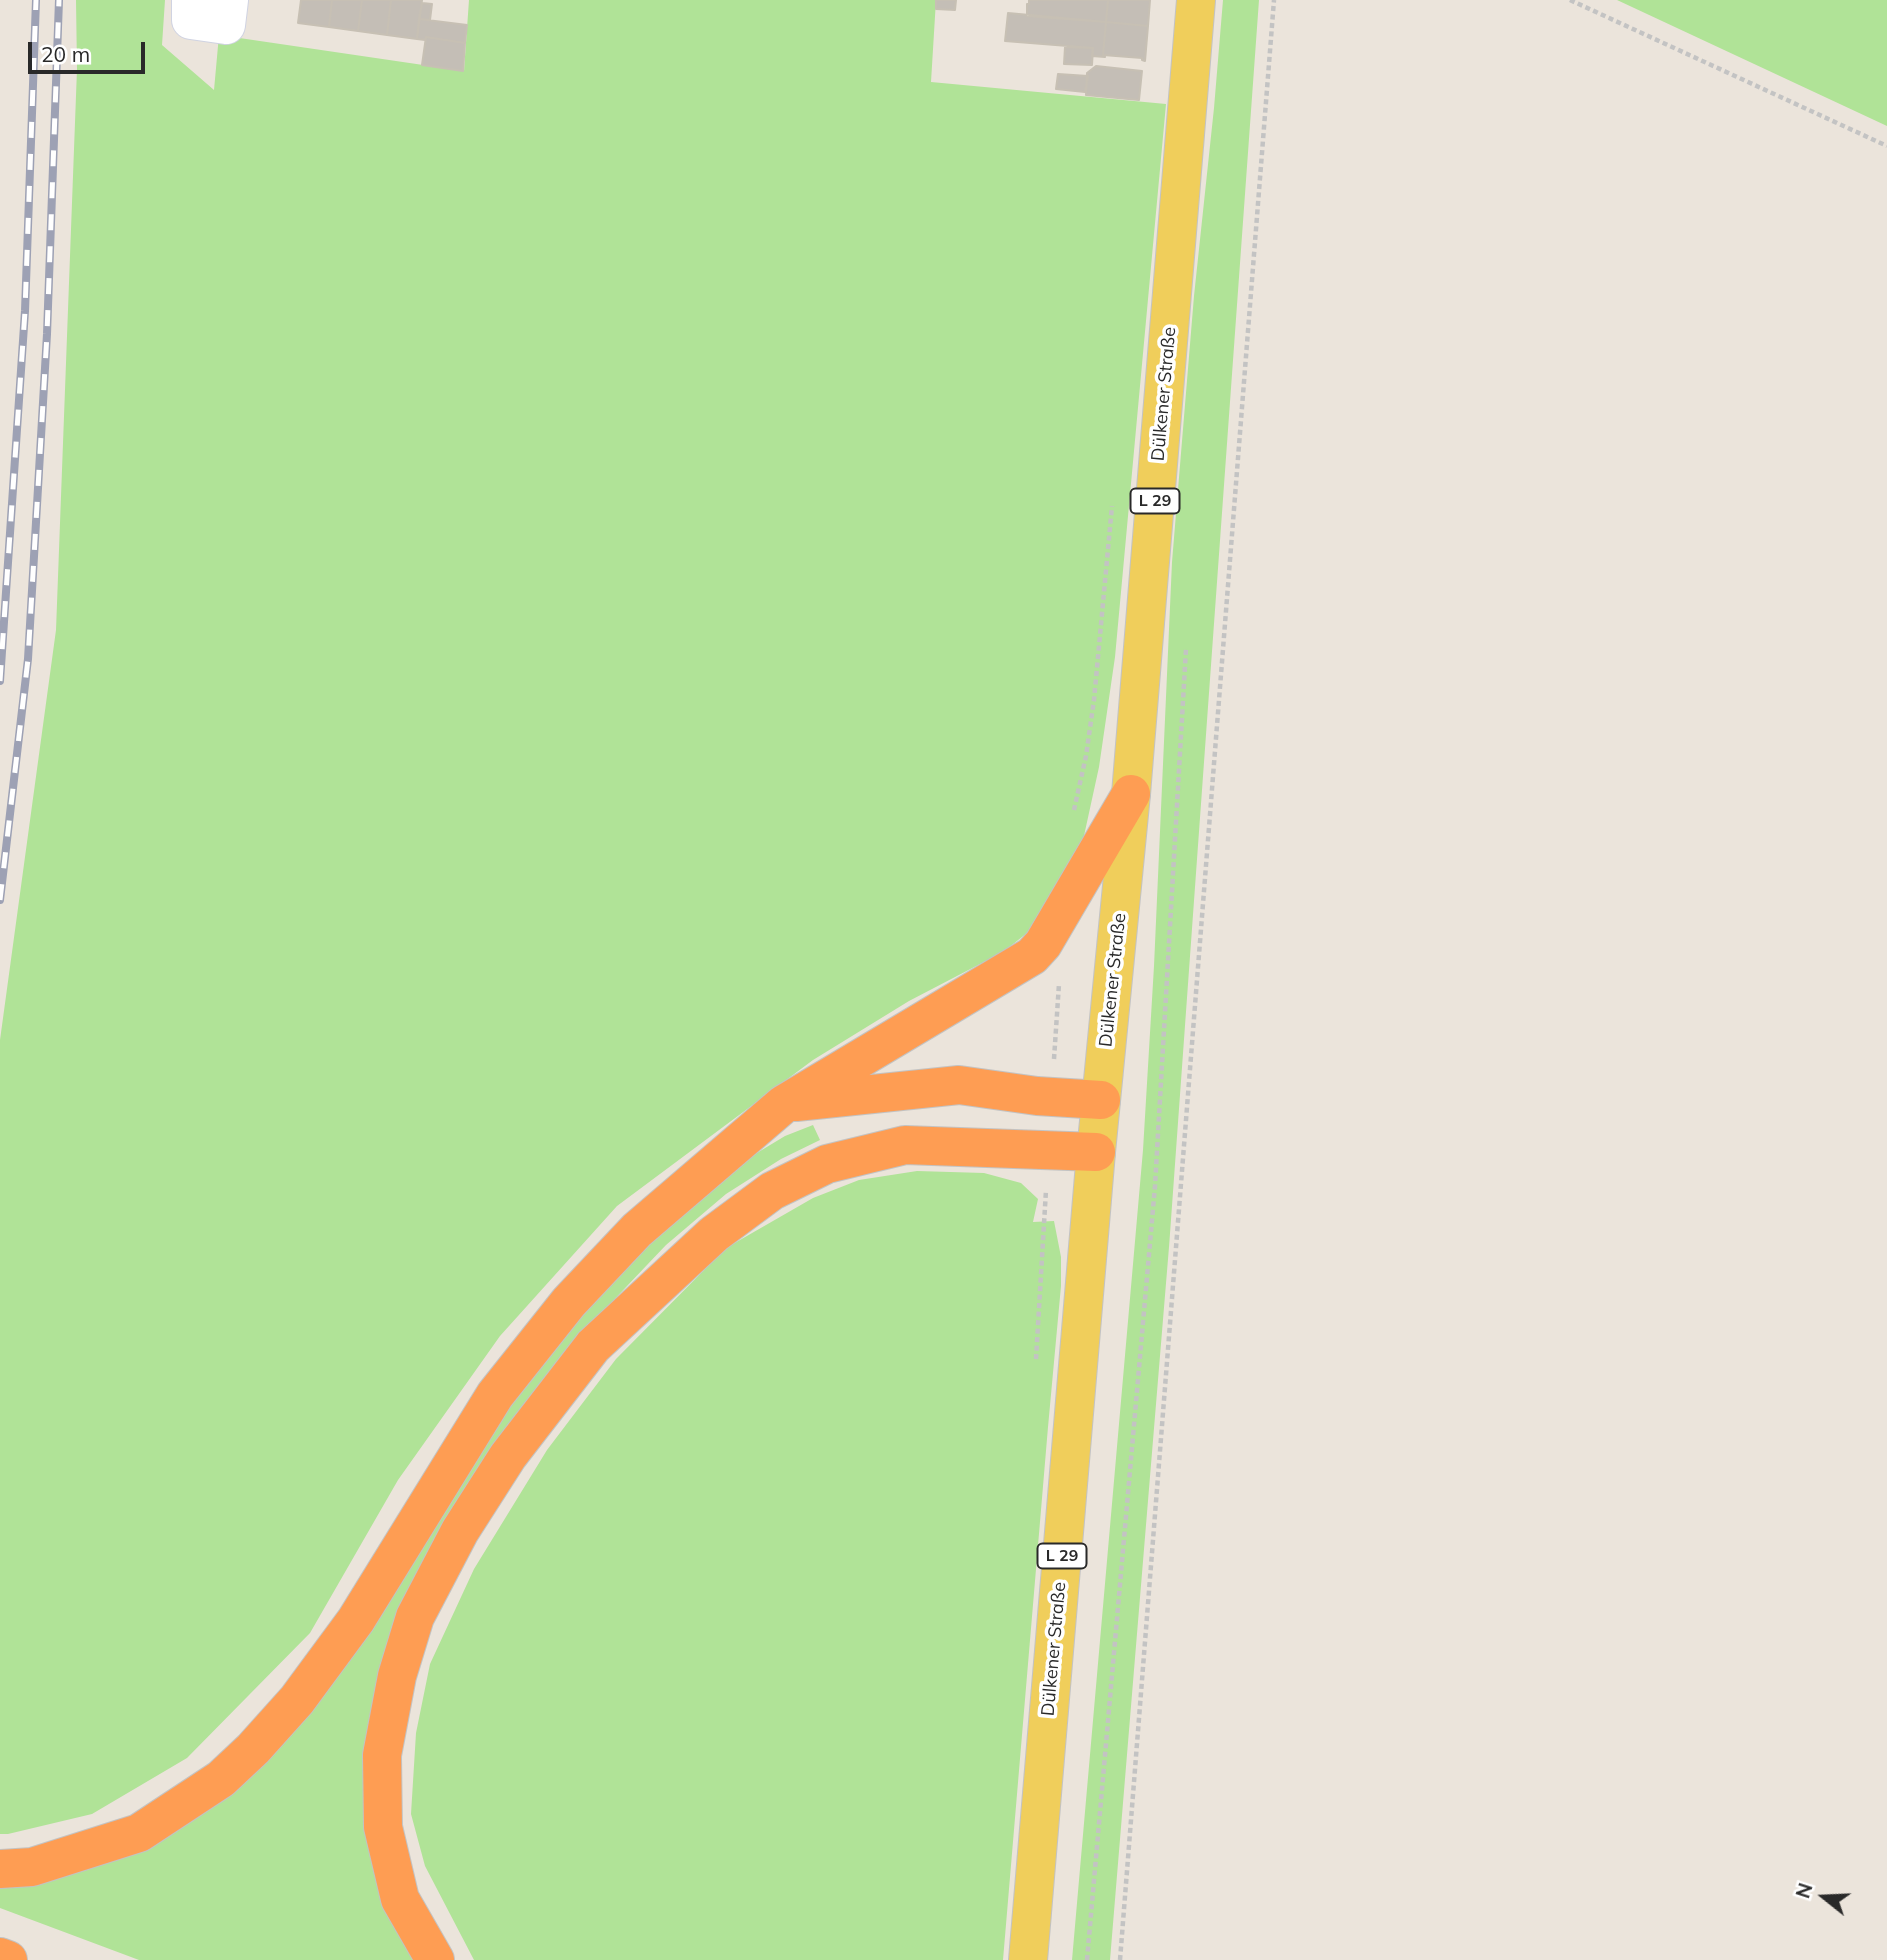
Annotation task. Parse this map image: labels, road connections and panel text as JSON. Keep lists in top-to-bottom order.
{
  "streets": {
    "main road": ["Dülkener Straße", "L 29"]
  },
  "scale_bar": "20 m",
  "north": "left"
}
